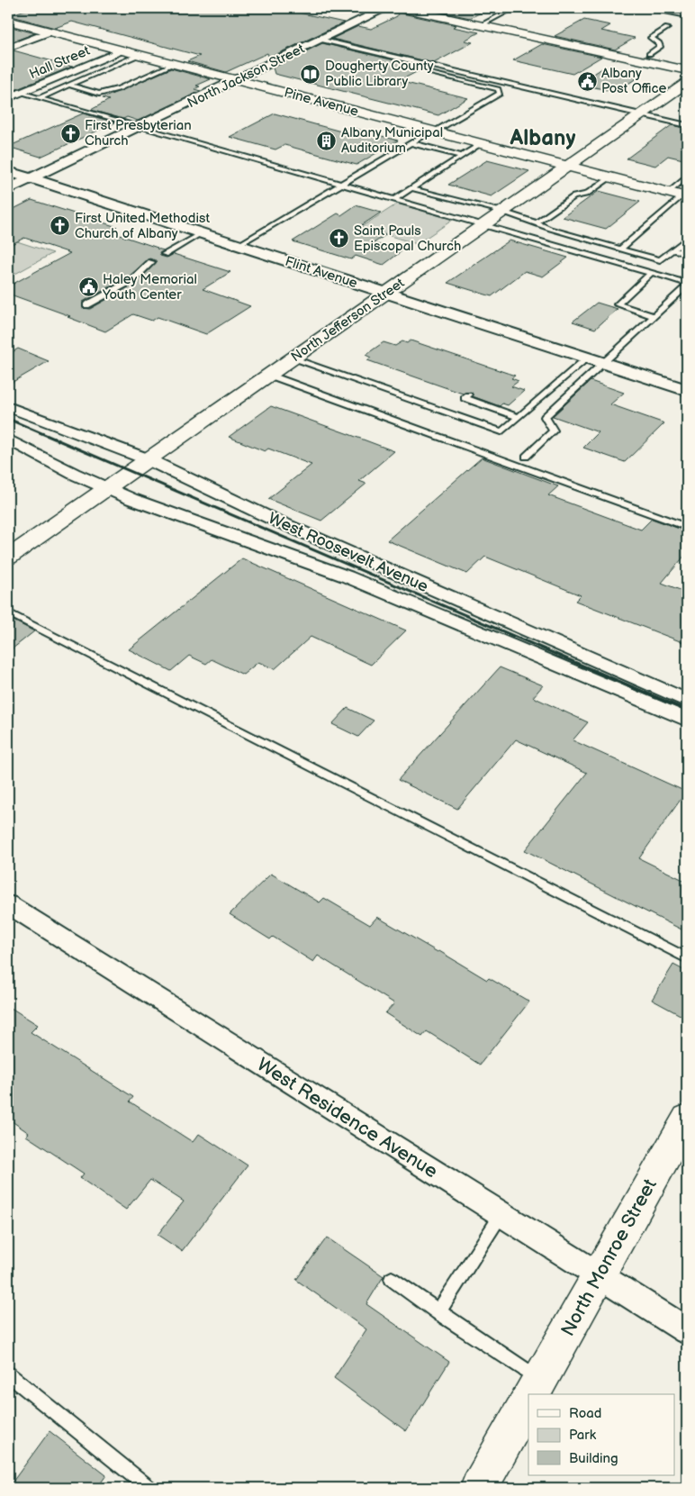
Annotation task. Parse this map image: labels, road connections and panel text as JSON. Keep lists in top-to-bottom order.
{
  "streets": {
    "main road": ["Pine Avenue", "North Jefferson Street", "North Monroe Street"],
    "street": [
      "Hall Street",
      "North Jackson Street",
      "Flint Avenue",
      "West Roosevelt Avenue",
      "West Residence Avenue"
    ]
  },
  "crossings": [
    ["Hall Street", "Pine Avenue"],
    ["North Jackson Street", "Pine Avenue"],
    ["North Jackson Street", "Flint Avenue"],
    ["Pine Avenue", "North Jefferson Street"],
    ["Flint Avenue", "North Jefferson Street"],
    ["North Jefferson Street", "West Roosevelt Avenue"],
    ["West Residence Avenue", "North Monroe Street"]
  ],
  "districts": ["Albany"],
  "places": {
    "library": ["Dougherty County Public Library"],
    "public building": ["Albany Post Office", "Haley Memorial Youth Center"],
    "church": ["First Presbyterian Church", "First United Methodist Church of Albany", "Saint Pauls Episcopal Church"],
    "building": ["Albany Municipal Auditorium"]
  },
  "legend": ["Road", "Park", "Building"]
}
